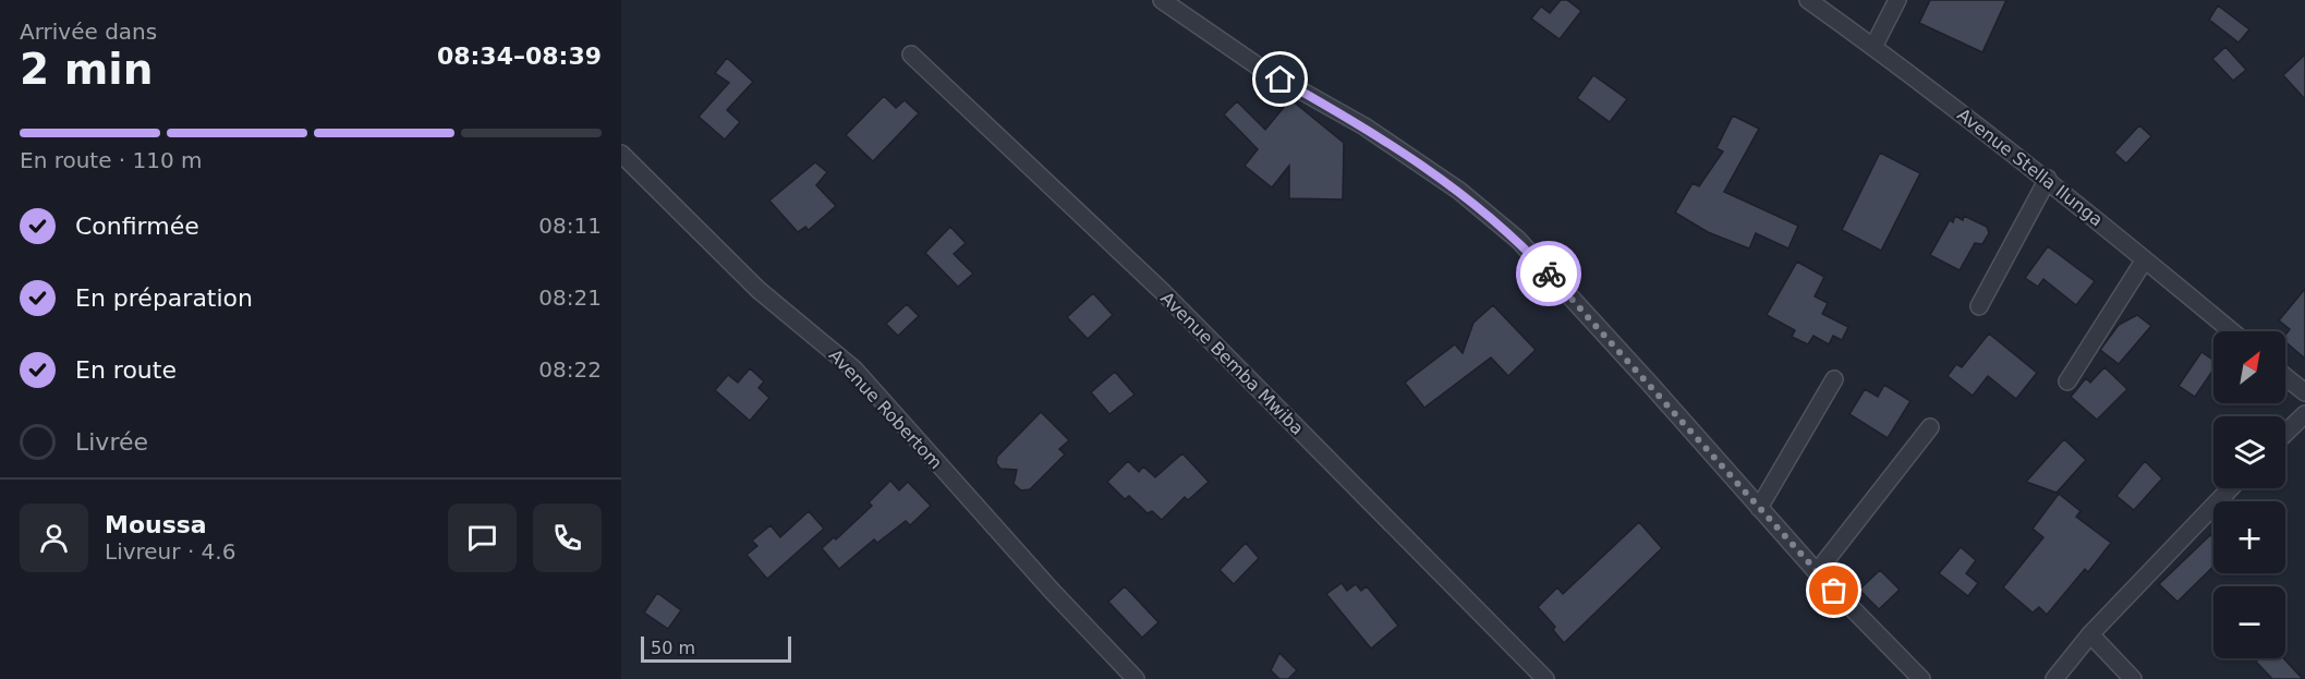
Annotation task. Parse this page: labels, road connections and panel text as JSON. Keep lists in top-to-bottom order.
{
  "streets": {
    "street": ["Avenue Stella Ilunga", "Avenue Bemba Mwiba", "Avenue Robertom"]
  },
  "scale_bar": "50 m",
  "north": "top right",
  "page": {
    "heading": ["2 min", "Arrivée dans", "08:34–08:39"],
    "panel": ["Moussa", "Livreur · 4.6"],
    "bar": "En route · 110 m",
    "list": [
      ["Confirmée", "08:11"],
      ["En préparation", "08:21"],
      ["En route", "08:22"],
      "Livrée"
    ],
    "map_buttons": ["+", "−"],
    "scale": "50 m"
  }
}
